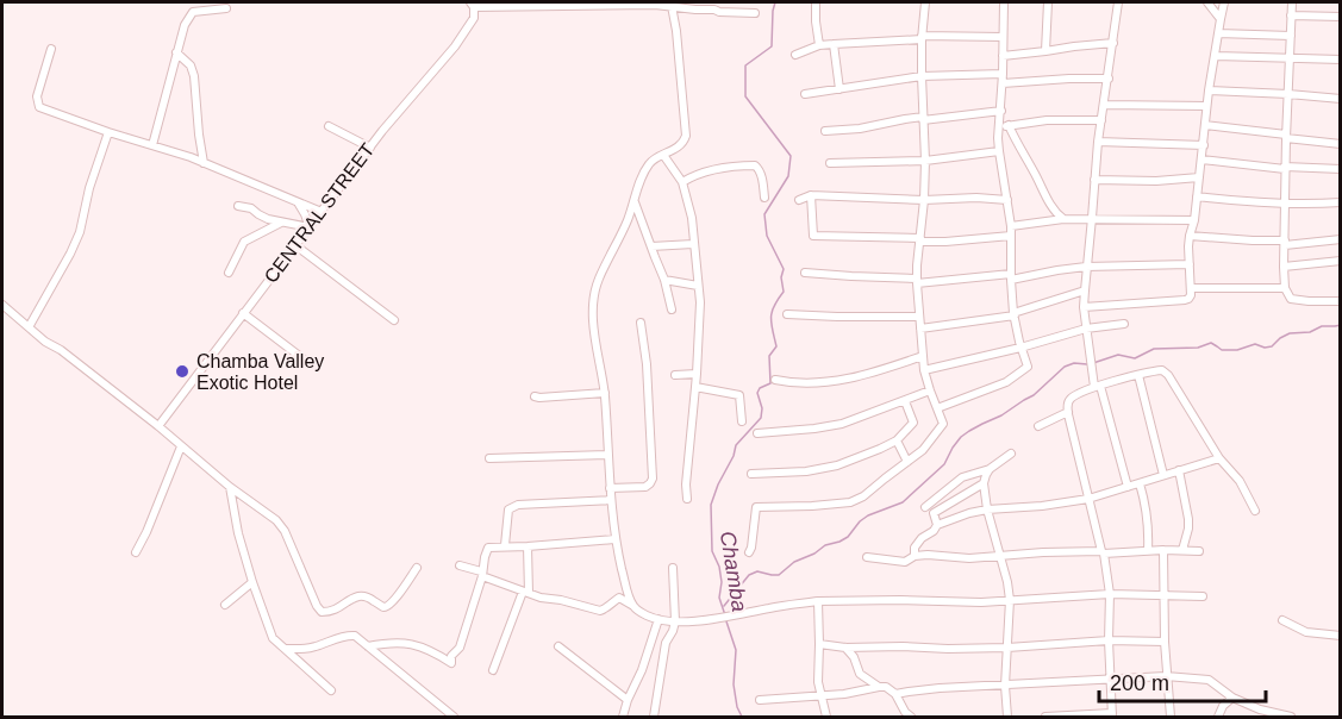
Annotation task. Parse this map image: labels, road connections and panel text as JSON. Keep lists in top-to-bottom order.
{
  "streets": {
    "street": ["CENTRAL STREET"]
  },
  "water": ["Chamba"],
  "places": ["Chamba Valley Exotic Hotel"],
  "scale_bar": "200 m"
}
